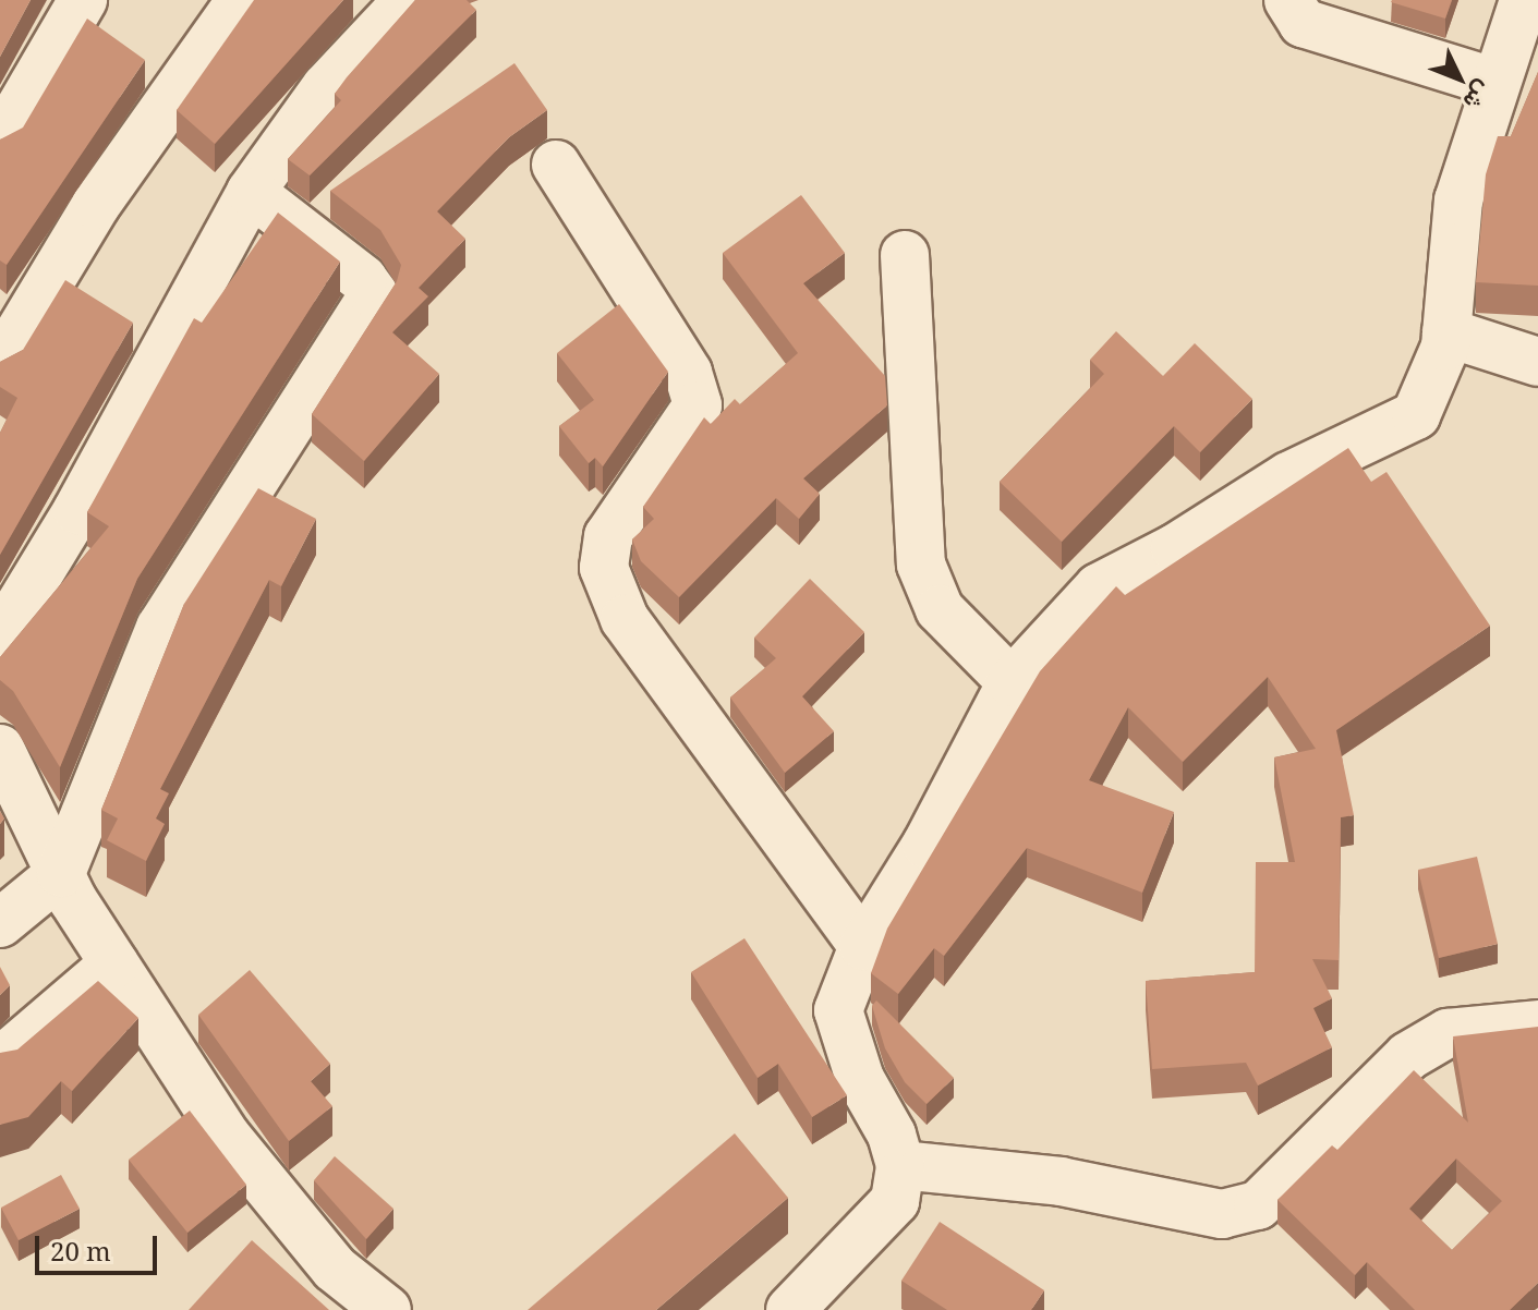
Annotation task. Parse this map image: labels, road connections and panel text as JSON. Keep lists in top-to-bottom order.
{
  "scale_bar": "20 m",
  "north": "bottom right"
}
